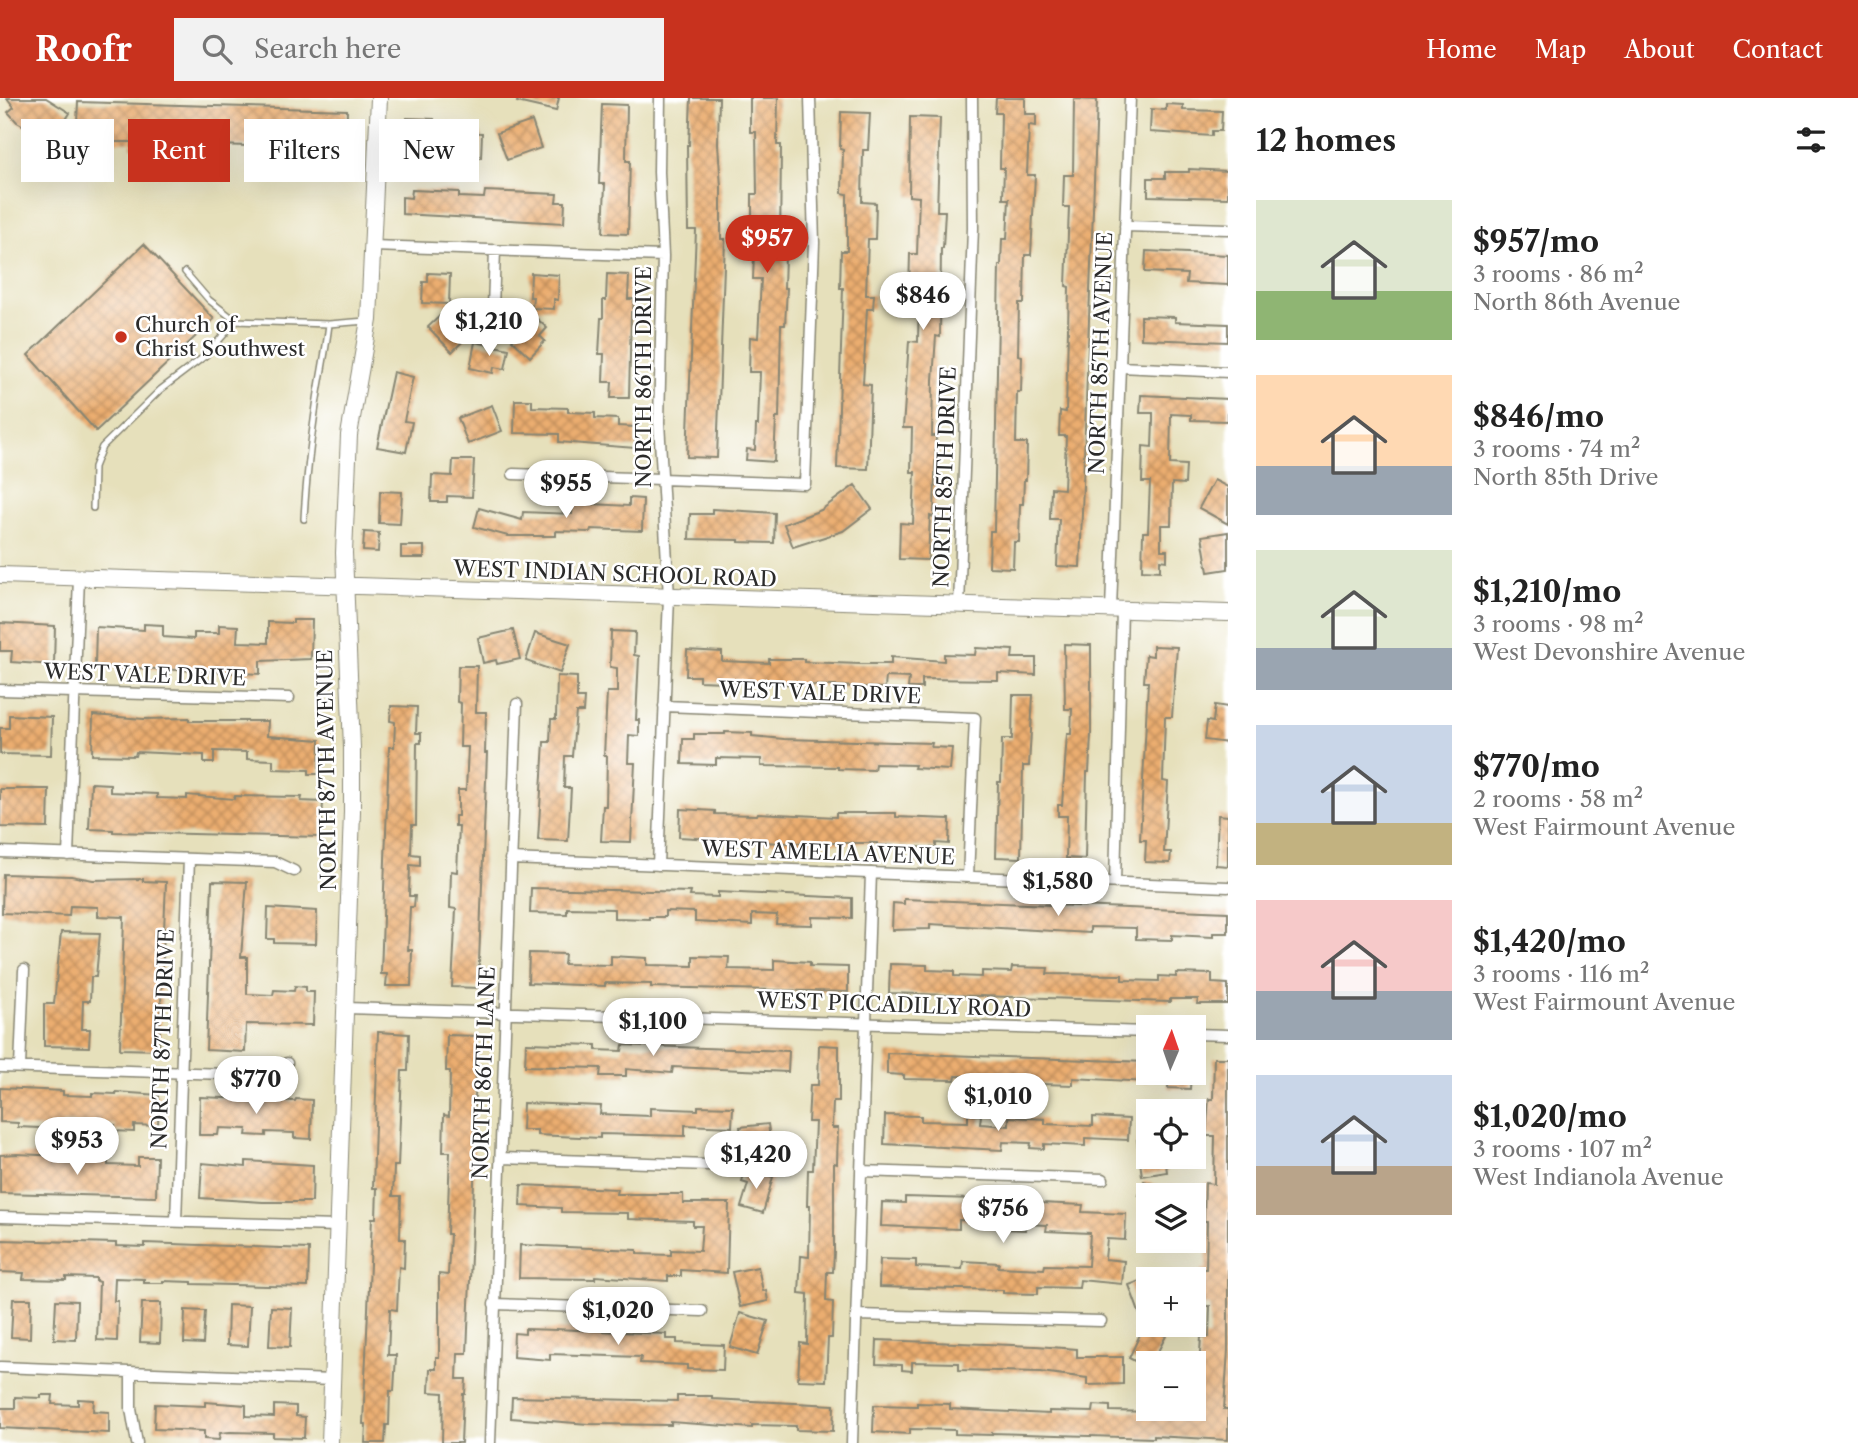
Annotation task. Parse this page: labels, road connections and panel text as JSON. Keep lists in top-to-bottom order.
{
  "streets": {
    "street": [
      "NORTH 85TH AVENUE",
      "NORTH 86TH DRIVE",
      "NORTH 85TH DRIVE",
      "WEST INDIAN SCHOOL ROAD",
      "WEST VALE DRIVE",
      "NORTH 87TH AVENUE",
      "WEST AMELIA AVENUE",
      "WEST PICCADILLY ROAD",
      "NORTH 87TH DRIVE",
      "NORTH 86TH LANE"
    ]
  },
  "crossings": [
    ["NORTH 85TH AVENUE", "WEST INDIAN SCHOOL ROAD"],
    ["NORTH 85TH AVENUE", "WEST AMELIA AVENUE"],
    ["NORTH 86TH DRIVE", "WEST INDIAN SCHOOL ROAD"],
    ["NORTH 86TH DRIVE", "WEST VALE DRIVE"],
    ["NORTH 86TH DRIVE", "WEST AMELIA AVENUE"],
    ["NORTH 85TH DRIVE", "WEST INDIAN SCHOOL ROAD"],
    ["WEST INDIAN SCHOOL ROAD", "NORTH 87TH AVENUE"],
    ["WEST VALE DRIVE", "WEST AMELIA AVENUE"],
    ["NORTH 87TH AVENUE", "WEST PICCADILLY ROAD"],
    ["WEST AMELIA AVENUE", "NORTH 86TH LANE"],
    ["WEST PICCADILLY ROAD", "NORTH 86TH LANE"]
  ],
  "places": ["Church of Christ Southwest"],
  "north": "top",
  "page": {
    "header": "Roofr",
    "search": "Search here",
    "nav": [
      "Home",
      "Map",
      "About",
      "Contact"
    ],
    "heading": "12 homes",
    "chip": [
      "Buy",
      "Rent",
      "Filters",
      "New"
    ],
    "list": [
      {
        "name": "$957/mo",
        "note": "3 rooms · 86 m² · North 86th Avenue"
      },
      {
        "name": "$846/mo",
        "note": "3 rooms · 74 m² · North 85th Drive"
      },
      {
        "name": "$1,210/mo",
        "note": "3 rooms · 98 m² · West Devonshire Avenue"
      },
      {
        "name": "$770/mo",
        "note": "2 rooms · 58 m² · West Fairmount Avenue"
      },
      {
        "name": "$1,420/mo",
        "note": "3 rooms · 116 m² · West Fairmount Avenue"
      },
      {
        "name": "$1,020/mo",
        "note": "3 rooms · 107 m² · West Indianola Avenue"
      }
    ],
    "price": [
      "$957",
      "$846",
      "$1,210",
      "$955",
      "$1,580",
      "$1,100",
      "$770",
      "$1,010",
      "$953",
      "$1,420",
      "$756",
      "$1,020"
    ],
    "map_buttons": ["+", "−"]
  }
}
